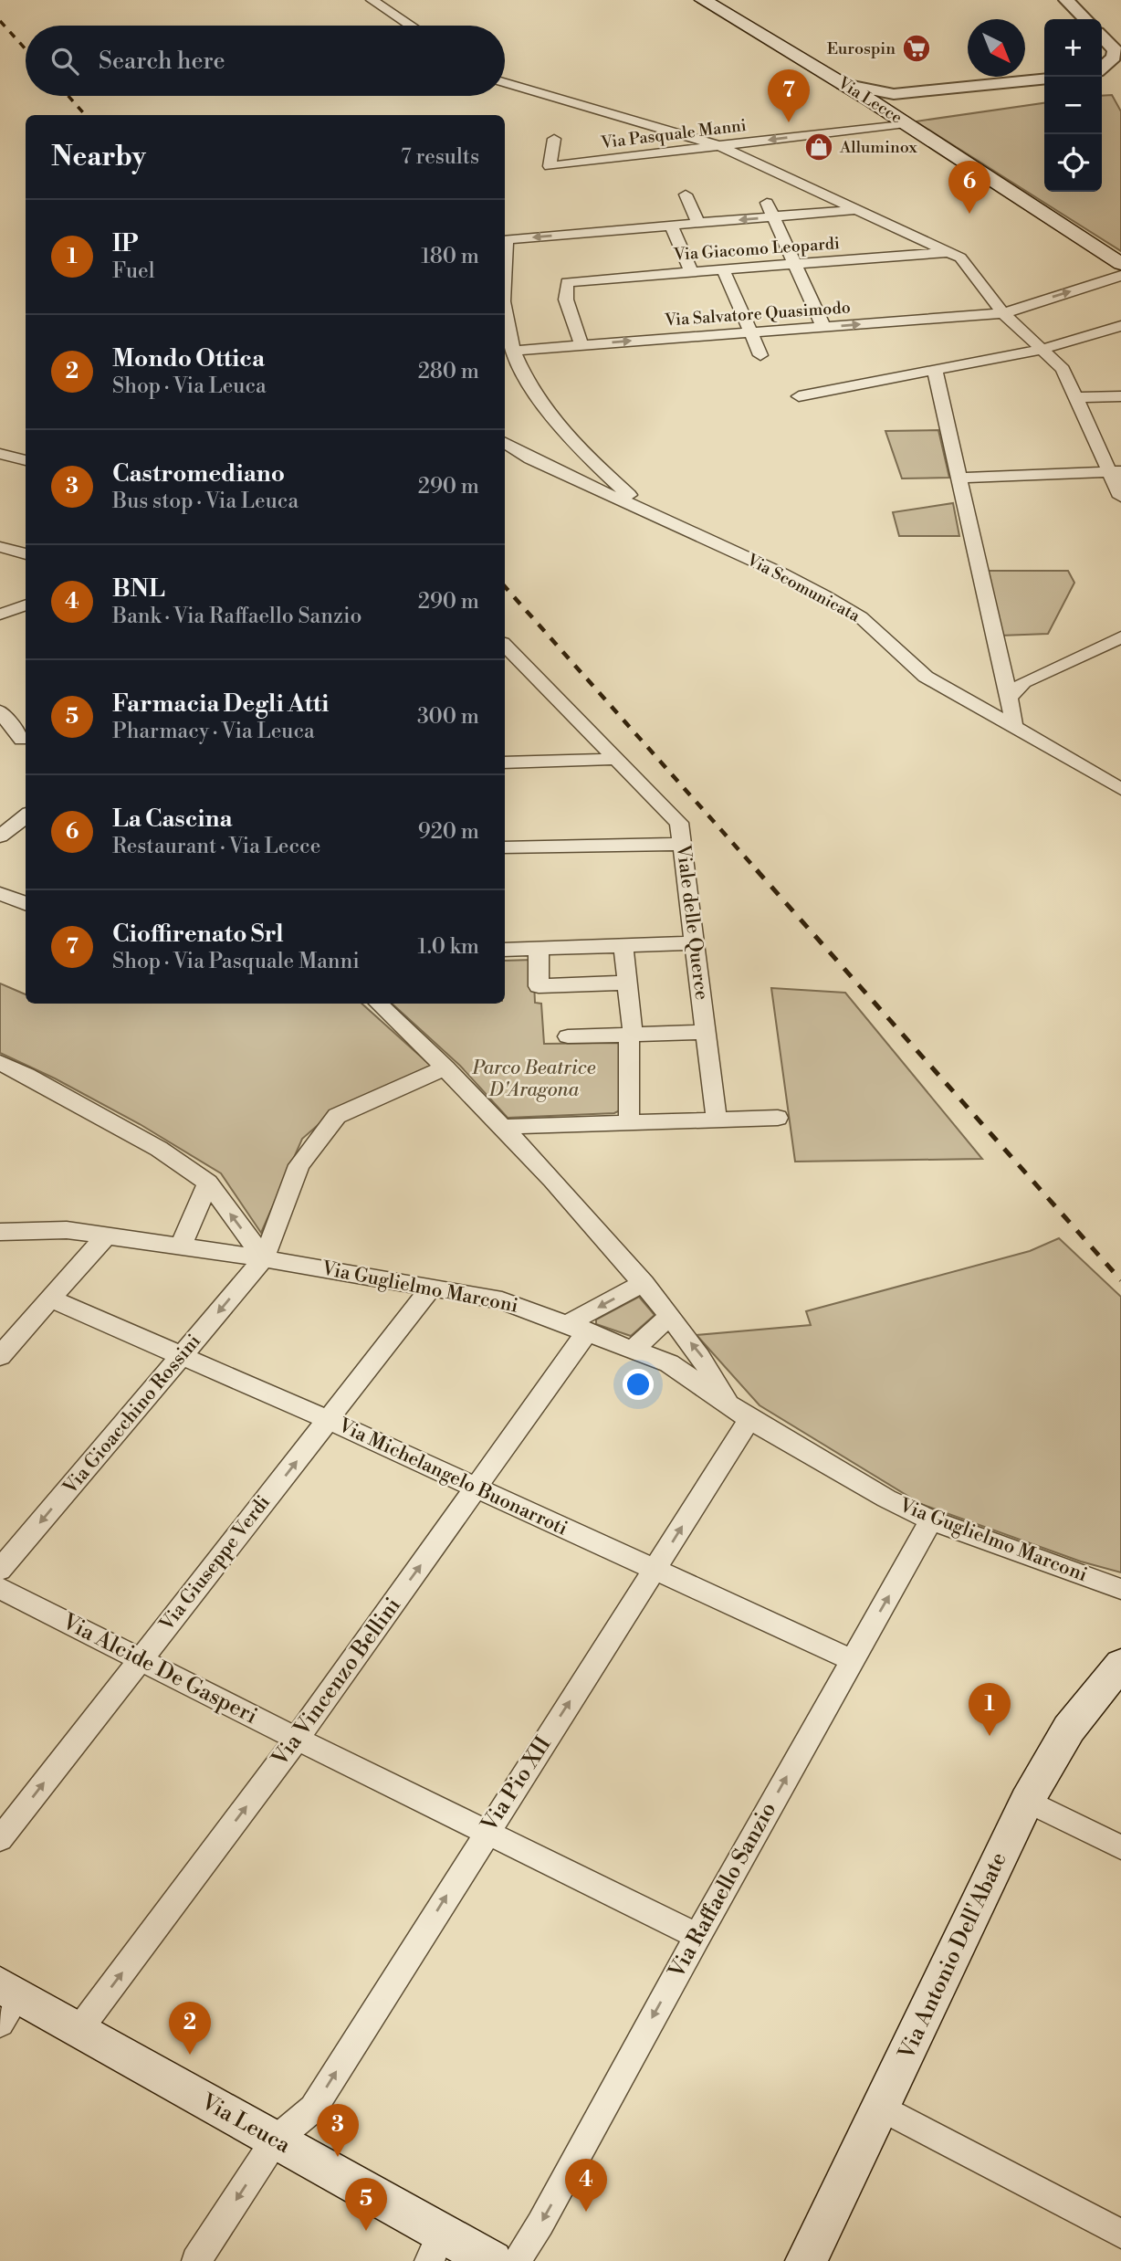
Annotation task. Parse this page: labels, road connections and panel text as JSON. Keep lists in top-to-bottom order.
{
  "streets": {
    "main road": ["Via Lecce", "Via Antonio Dell'Abate", "Via Leuca"],
    "street": [
      "Via Pasquale Manni",
      "Via Giacomo Leopardi",
      "Via Salvatore Quasimodo",
      "Via Scomunicata",
      "Viale delle Querce",
      "Via Guglielmo Marconi",
      "Via Gioacchino Rossini",
      "Via Michelangelo Buonarroti",
      "Via Giuseppe Verdi",
      "Via Alcide De Gasperi",
      "Via Vincenzo Bellini",
      "Via Pio XII",
      "Via Raffaello Sanzio"
    ]
  },
  "crossings": [
    ["Via Lecce", "Via Pasquale Manni"],
    ["Via Guglielmo Marconi", "Via Gioacchino Rossini"],
    ["Via Guglielmo Marconi", "Via Giuseppe Verdi"],
    ["Via Guglielmo Marconi", "Via Vincenzo Bellini"],
    ["Via Guglielmo Marconi", "Via Pio XII"],
    ["Via Guglielmo Marconi", "Via Raffaello Sanzio"],
    ["Via Gioacchino Rossini", "Via Michelangelo Buonarroti"],
    ["Via Michelangelo Buonarroti", "Via Giuseppe Verdi"],
    ["Via Michelangelo Buonarroti", "Via Vincenzo Bellini"],
    ["Via Michelangelo Buonarroti", "Via Pio XII"],
    ["Via Michelangelo Buonarroti", "Via Raffaello Sanzio"],
    ["Via Giuseppe Verdi", "Via Alcide De Gasperi"],
    ["Via Alcide De Gasperi", "Via Vincenzo Bellini"],
    ["Via Alcide De Gasperi", "Via Pio XII"],
    ["Via Alcide De Gasperi", "Via Raffaello Sanzio"],
    ["Via Vincenzo Bellini", "Via Leuca"],
    ["Via Pio XII", "Via Leuca"]
  ],
  "one_way": ["Via Giuseppe Verdi", "Via Vincenzo Bellini"],
  "parks": ["Parco Beatrice D'Aragona"],
  "places": {
    "supermarket": ["Eurospin"],
    "shop": ["Alluminox"]
  },
  "north": "bottom right",
  "page": {
    "map_buttons": ["+", "−"],
    "search": "Search here",
    "pins": [
      "7",
      "6",
      "1",
      "2",
      "3",
      "4",
      "5"
    ],
    "heading": ["Nearby", "7 results"],
    "list": [
      {
        "mark": "1",
        "name": "IP",
        "note": "Fuel",
        "value": "180 m"
      },
      {
        "mark": "2",
        "name": "Mondo Ottica",
        "note": "Shop · Via Leuca",
        "value": "280 m"
      },
      {
        "mark": "3",
        "name": "Castromediano",
        "note": "Bus stop · Via Leuca",
        "value": "290 m"
      },
      {
        "mark": "4",
        "name": "BNL",
        "note": "Bank · Via Raffaello Sanzio",
        "value": "290 m"
      },
      {
        "mark": "5",
        "name": "Farmacia Degli Atti",
        "note": "Pharmacy · Via Leuca",
        "value": "300 m"
      },
      {
        "mark": "6",
        "name": "La Cascina",
        "note": "Restaurant · Via Lecce",
        "value": "920 m"
      },
      {
        "mark": "7",
        "name": "Cioffirenato Srl",
        "note": "Shop · Via Pasquale Manni",
        "value": "1.0 km"
      }
    ]
  }
}
